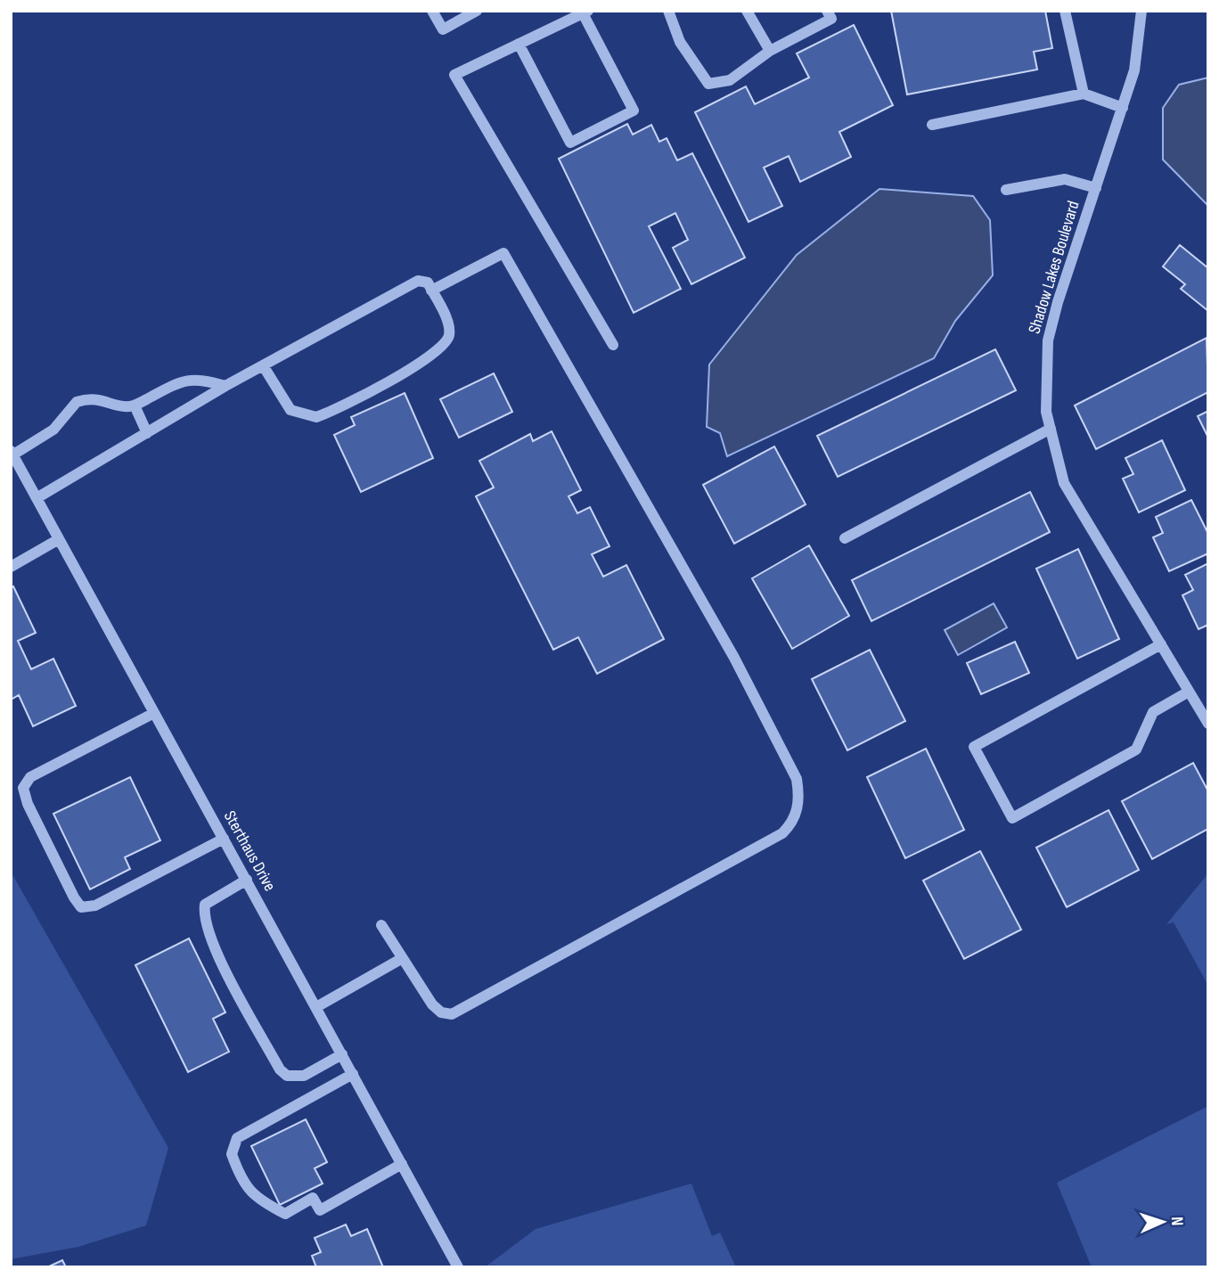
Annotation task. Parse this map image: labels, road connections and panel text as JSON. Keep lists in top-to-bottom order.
{
  "streets": {
    "street": ["Shadow Lakes Boulevard", "Sterthaus Drive"]
  },
  "north": "right"
}
